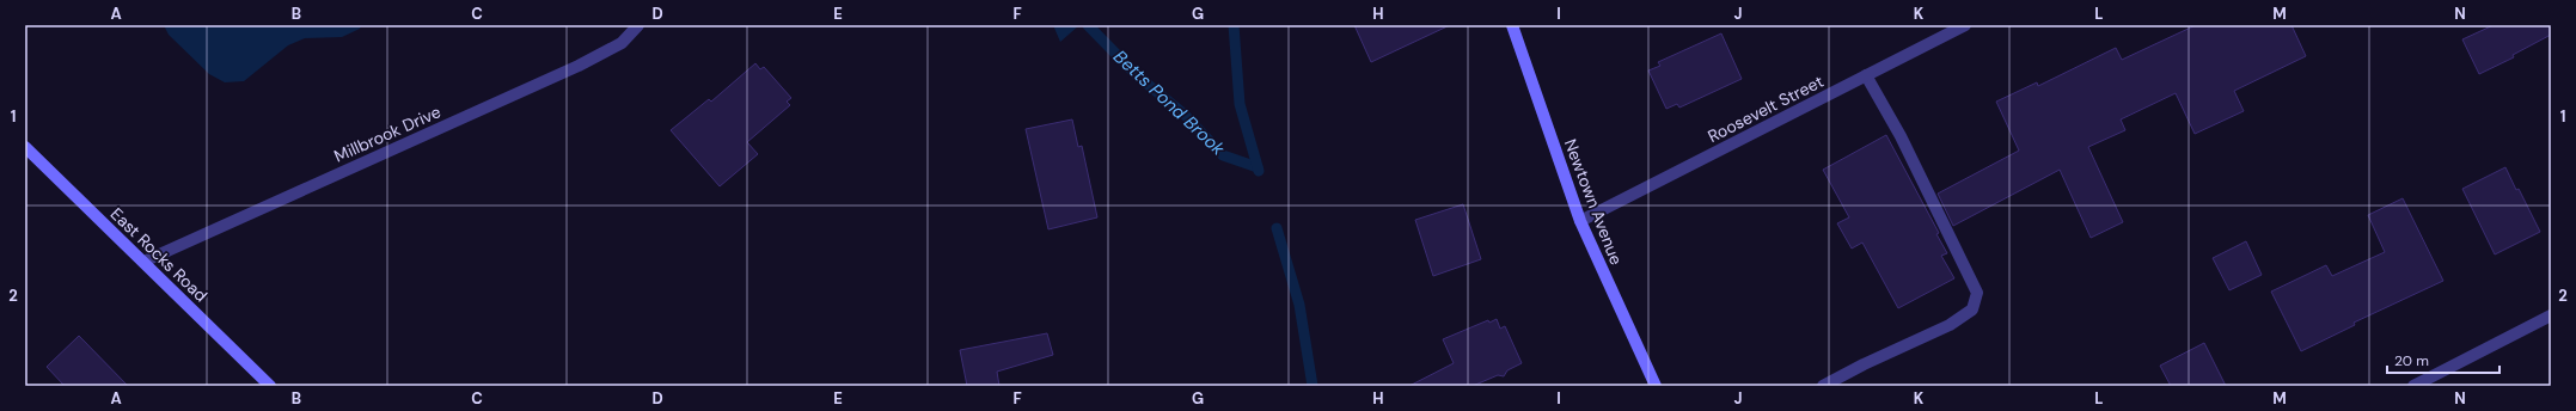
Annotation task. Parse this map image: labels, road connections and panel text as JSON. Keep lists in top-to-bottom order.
{
  "streets": {
    "main road": ["Newtown Avenue", "East Rocks Road"],
    "street": ["Roosevelt Street", "Millbrook Drive"]
  },
  "crossings": [
    ["Roosevelt Street", "Newtown Avenue"],
    ["Millbrook Drive", "East Rocks Road"]
  ],
  "water": ["Betts Pond Brook"],
  "scale_bar": "20 m",
  "grid": {
    "columns": [
      "A",
      "B",
      "C",
      "D",
      "E",
      "F",
      "G",
      "H",
      "I",
      "J",
      "K",
      "L",
      "M",
      "N"
    ],
    "rows": ["1", "2"]
  }
}
